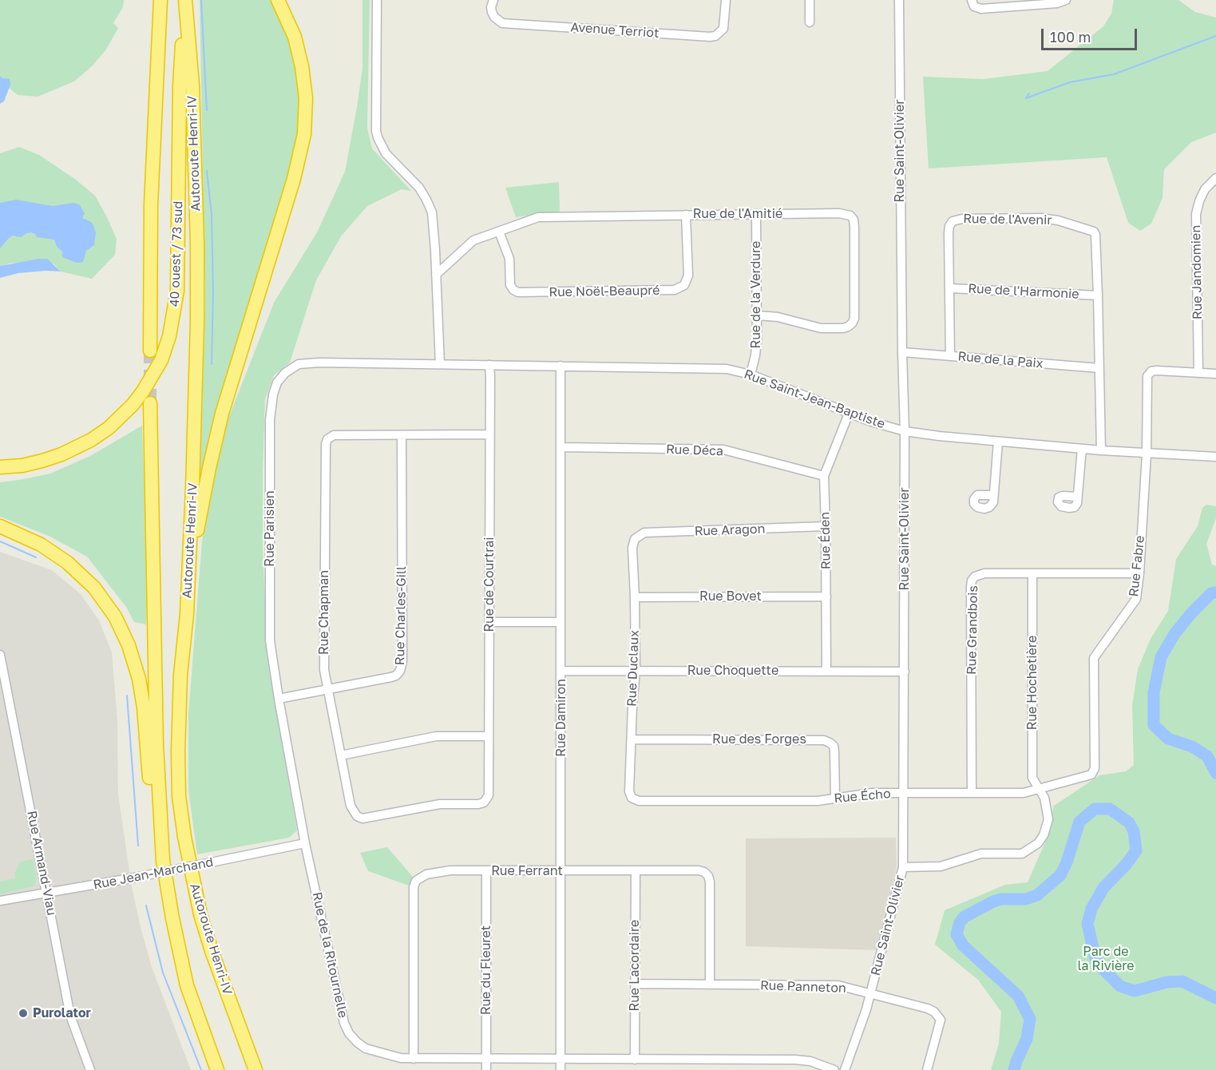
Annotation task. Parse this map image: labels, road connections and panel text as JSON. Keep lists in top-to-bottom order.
{
  "streets": {
    "highway": ["Autoroute Henri-IV", "40 ouest / 73 sud"],
    "street": [
      "Avenue Terriot",
      "Rue Saint-Olivier",
      "Rue de l'Amitié",
      "Rue de l'Avenir",
      "Rue Jandomien",
      "Rue Noël-Beaupré",
      "Rue de l'Harmonie",
      "Rue de la Verdure",
      "Rue de la Paix",
      "Rue Saint-Jean-Baptiste",
      "Rue Déca",
      "Rue Parisien",
      "Rue Aragon",
      "Rue Éden",
      "Rue Fabre",
      "Rue de Courtrai",
      "Rue Bovet",
      "Rue Chapman",
      "Rue Charles-Gill",
      "Rue Grandbois",
      "Rue Duclaux",
      "Rue Choquette",
      "Rue Hochetière",
      "Rue Damiron",
      "Rue des Forges",
      "Rue Écho",
      "Rue Armand-Viau",
      "Rue Ferrant",
      "Rue Jean-Marchand",
      "Rue de la Ritournelle",
      "Rue Lacordaire",
      "Rue du Fleuret",
      "Rue Panneton"
    ]
  },
  "crossings": [
    ["Rue Saint-Olivier", "Rue de la Paix"],
    ["Rue Saint-Olivier", "Rue Saint-Jean-Baptiste"],
    ["Rue Saint-Olivier", "Rue Choquette"],
    ["Rue Saint-Olivier", "Rue Hochetière"],
    ["Rue Saint-Olivier", "Rue Écho"],
    ["Rue Saint-Olivier", "Rue Panneton"],
    ["Autoroute Henri-IV", "40 ouest / 73 sud"],
    ["Rue de l'Amitié", "Rue Noël-Beaupré"],
    ["Rue de l'Amitié", "Rue de la Verdure"],
    ["Rue de l'Avenir", "Rue de l'Harmonie"],
    ["Rue de l'Avenir", "Rue de la Paix"],
    ["Rue de l'Avenir", "Rue Saint-Jean-Baptiste"],
    ["Rue Jandomien", "Rue Fabre"],
    ["Rue de la Verdure", "Rue Saint-Jean-Baptiste"],
    ["Rue Saint-Jean-Baptiste", "Rue Parisien"],
    ["Rue Saint-Jean-Baptiste", "Rue Éden"],
    ["Rue Saint-Jean-Baptiste", "Rue Fabre"],
    ["Rue Saint-Jean-Baptiste", "Rue de Courtrai"],
    ["Rue Saint-Jean-Baptiste", "Rue Damiron"],
    ["Rue Déca", "Rue Éden"],
    ["Rue Déca", "Rue Damiron"],
    ["Rue Parisien", "Rue Charles-Gill"],
    ["Rue Parisien", "Rue Jean-Marchand"],
    ["Rue Parisien", "Rue de la Ritournelle"],
    ["Rue Aragon", "Rue Éden"],
    ["Rue Aragon", "Rue Duclaux"],
    ["Rue Éden", "Rue Bovet"],
    ["Rue Éden", "Rue Choquette"],
    ["Rue Fabre", "Rue Grandbois"],
    ["Rue Fabre", "Rue Écho"],
    ["Rue de Courtrai", "Rue Chapman"],
    ["Rue Bovet", "Rue Duclaux"],
    ["Rue Chapman", "Rue Charles-Gill"],
    ["Rue Grandbois", "Rue Hochetière"],
    ["Rue Grandbois", "Rue Écho"],
    ["Rue Duclaux", "Rue Choquette"],
    ["Rue Duclaux", "Rue des Forges"],
    ["Rue Duclaux", "Rue Écho"],
    ["Rue Choquette", "Rue Damiron"],
    ["Rue Hochetière", "Rue Écho"],
    ["Rue Damiron", "Rue Ferrant"],
    ["Rue Damiron", "Rue de la Ritournelle"],
    ["Rue des Forges", "Rue Écho"],
    ["Rue Armand-Viau", "Rue Jean-Marchand"],
    ["Rue Ferrant", "Rue de la Ritournelle"],
    ["Rue Ferrant", "Rue Lacordaire"],
    ["Rue Ferrant", "Rue du Fleuret"],
    ["Rue Ferrant", "Rue Panneton"],
    ["Rue Jean-Marchand", "Rue de la Ritournelle"],
    ["Rue de la Ritournelle", "Rue Lacordaire"],
    ["Rue de la Ritournelle", "Rue du Fleuret"],
    ["Rue Lacordaire", "Rue Panneton"]
  ],
  "parks": ["Parc de la Rivière"],
  "places": ["Purolator"],
  "scale_bar": "100 m"
}
